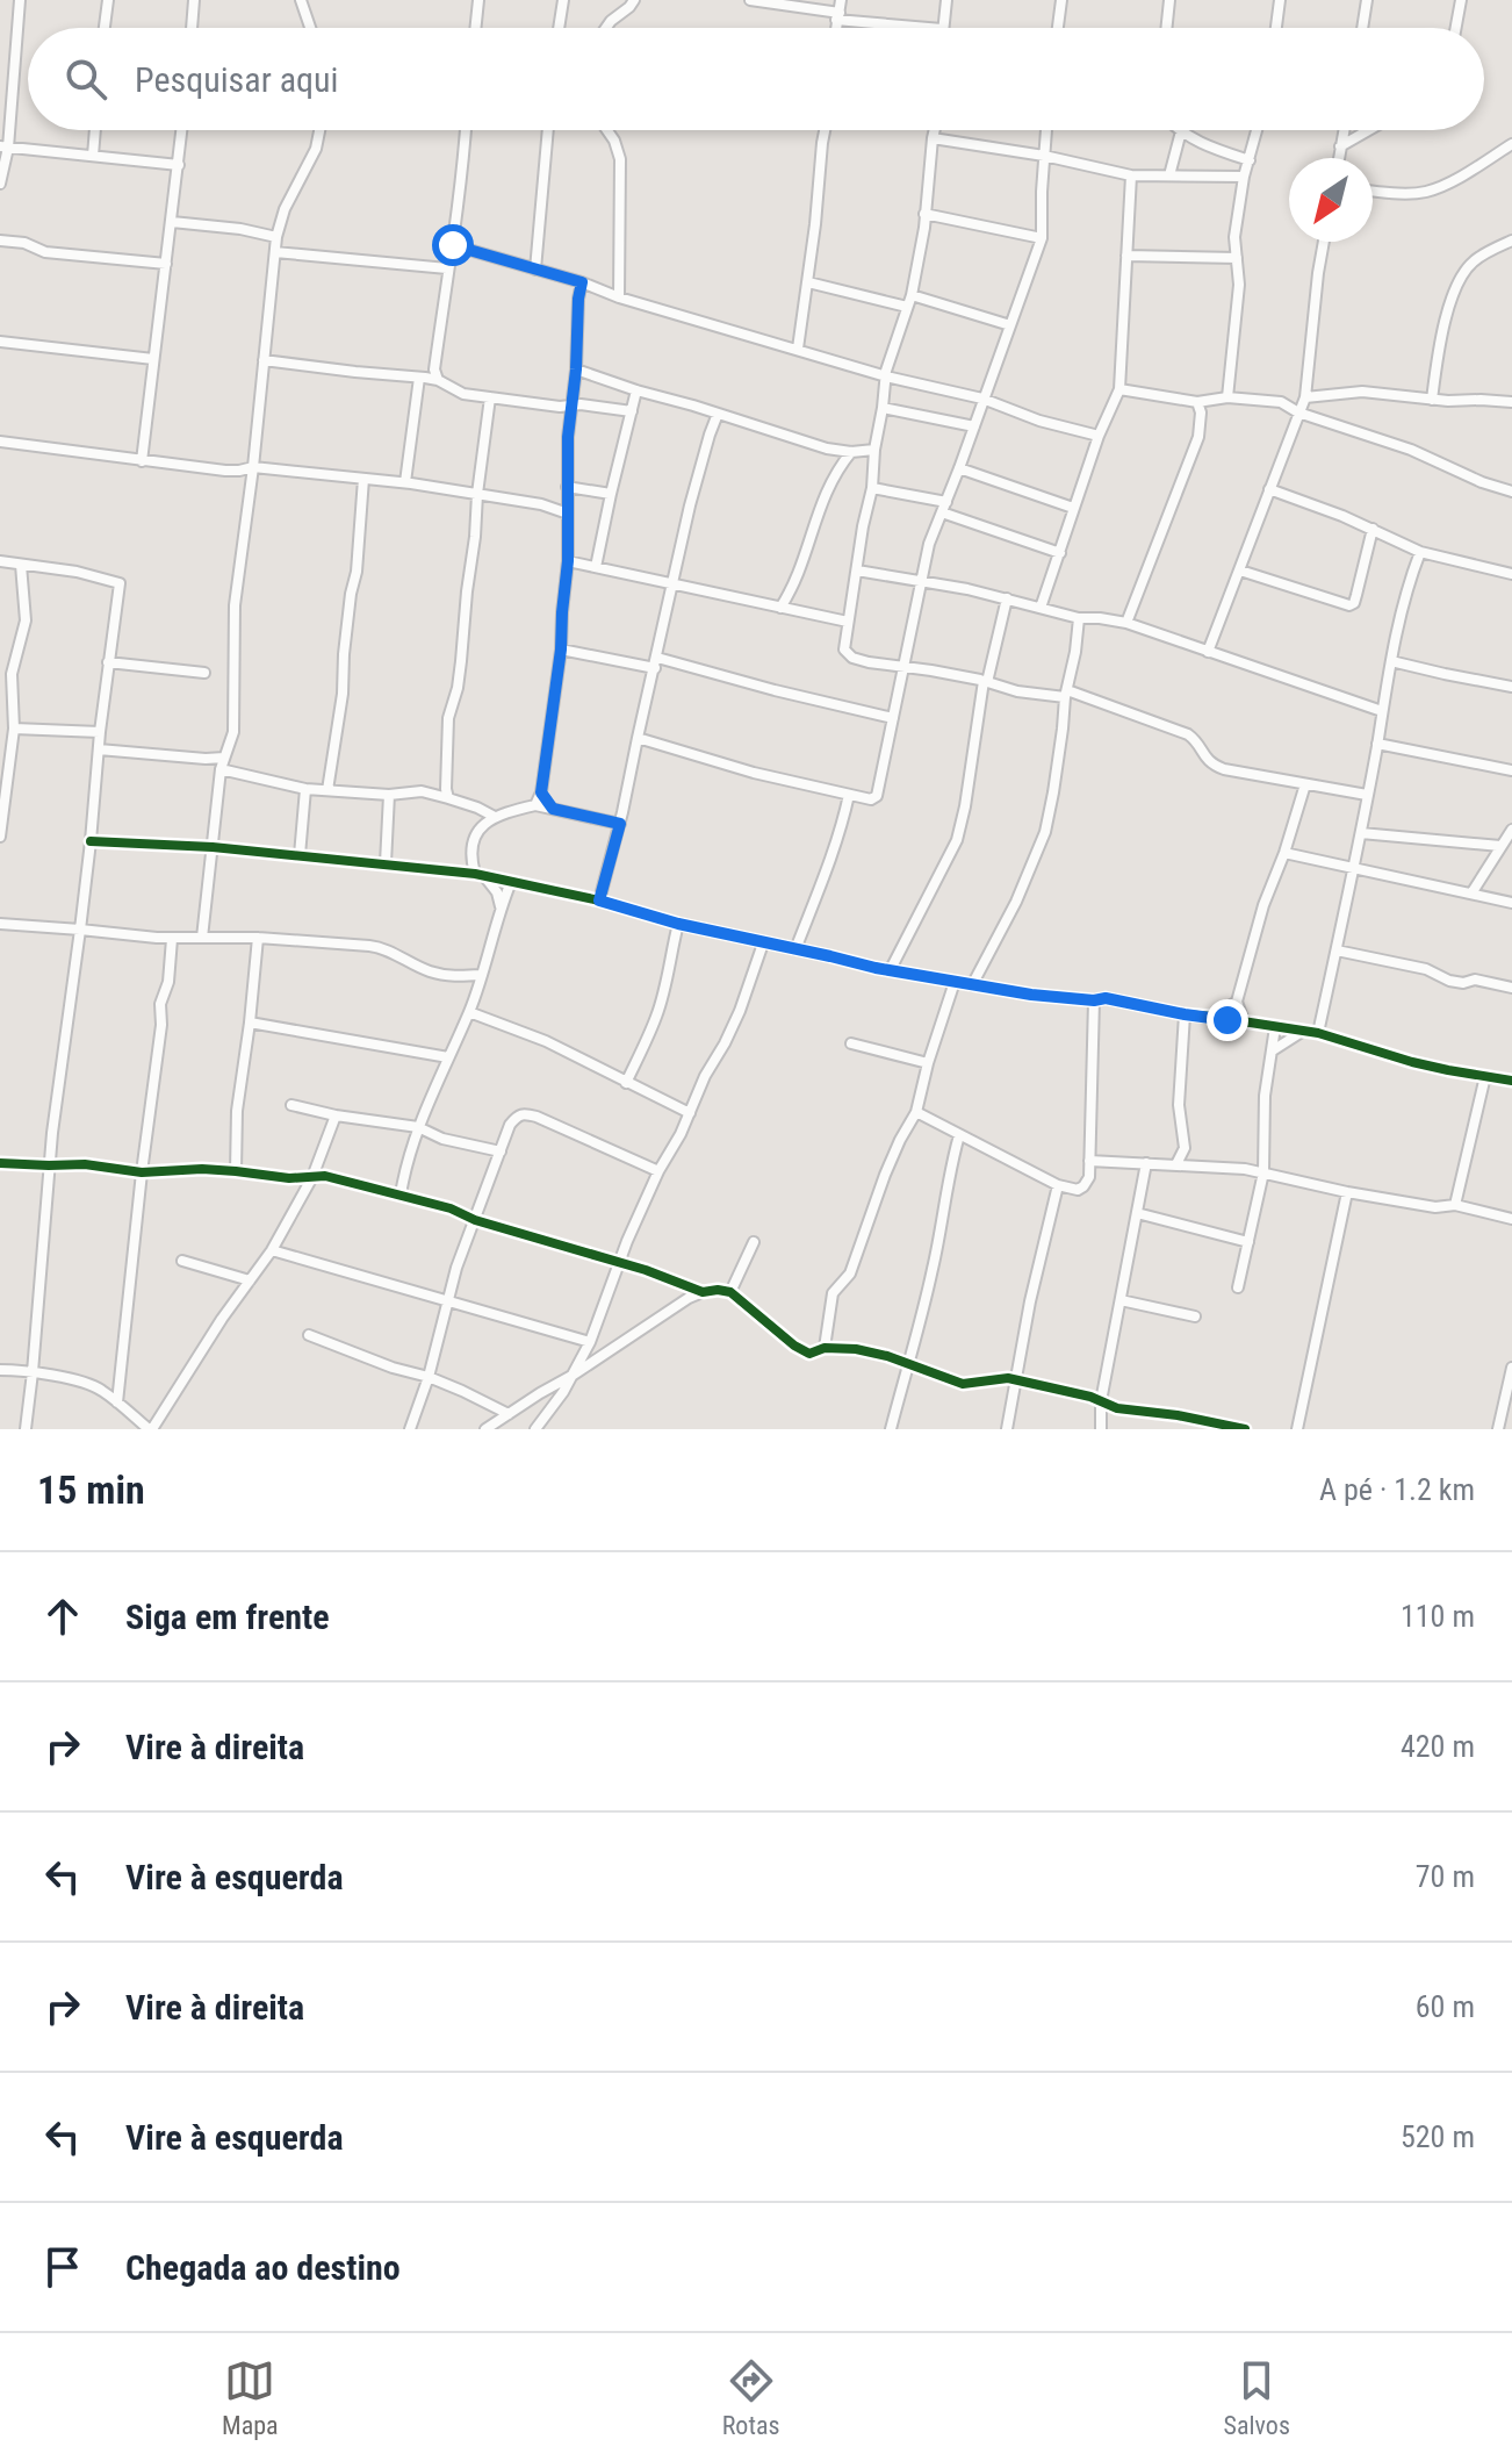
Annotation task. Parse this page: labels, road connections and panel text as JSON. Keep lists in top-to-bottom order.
{
  "north": "bottom left",
  "page": {
    "search": "Pesquisar aqui",
    "heading": ["15 min", "A pé · 1.2 km"],
    "list": [
      ["Siga em frente", "110 m"],
      ["Vire à direita", "420 m"],
      ["Vire à esquerda", "70 m"],
      ["Vire à direita", "60 m"],
      ["Vire à esquerda", "520 m"],
      "Chegada ao destino"
    ],
    "nav": ["Mapa", "Rotas", "Salvos"]
  }
}
